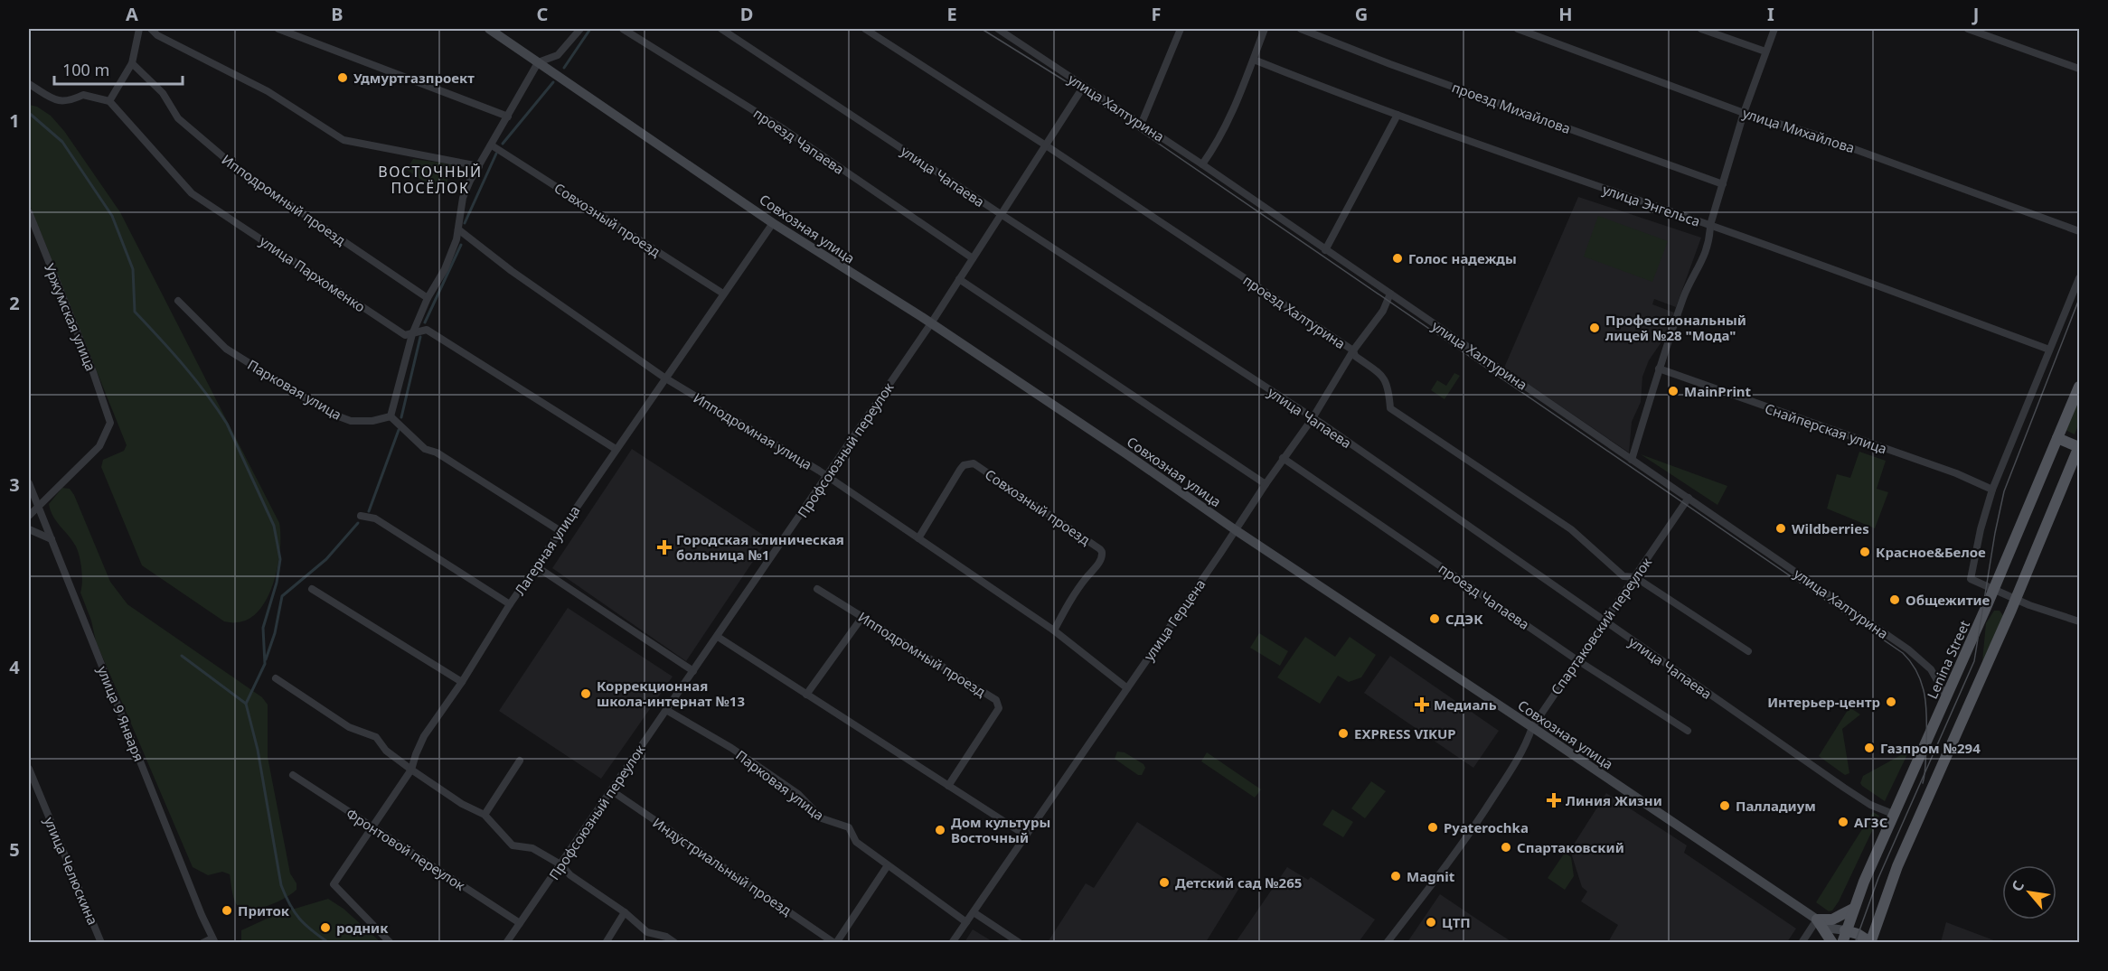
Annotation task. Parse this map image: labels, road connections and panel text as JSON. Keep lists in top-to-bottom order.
{
  "streets": {
    "main road": ["Lenina Street"],
    "street": [
      "улица Халтурина",
      "проезд Михайлова",
      "улица Михайлова",
      "проезд Чапаева",
      "улица Чапаева",
      "Ипподромный проезд",
      "улица Энгельса",
      "Совхозный проезд",
      "Совхозная улица",
      "улица Пархоменко",
      "проезд Халтурина",
      "Уржумская улица",
      "Парковая улица",
      "Снайперская улица",
      "Ипподромная улица",
      "Профсоюзный переулок",
      "Лагерная улица",
      "улица Герцена",
      "Спартаковский переулок",
      "улица 9 Января",
      "Фронтовой переулок",
      "Индустриальный проезд",
      "улица Челюскина"
    ]
  },
  "crossings": [
    ["улица Халтурина", "Профсоюзный переулок"],
    ["улица Халтурина", "улица Герцена"],
    ["улица Халтурина", "Спартаковский переулок"],
    ["улица Халтурина", "Lenina Street"],
    ["проезд Чапаева", "Профсоюзный переулок"],
    ["проезд Чапаева", "улица Герцена"],
    ["проезд Чапаева", "Спартаковский переулок"],
    ["улица Чапаева", "Профсоюзный переулок"],
    ["улица Чапаева", "улица Герцена"],
    ["улица Чапаева", "Спартаковский переулок"],
    ["улица Чапаева", "Lenina Street"],
    ["Совхозный проезд", "Ипподромная улица"],
    ["Совхозный проезд", "Лагерная улица"],
    ["Совхозная улица", "Профсоюзный переулок"],
    ["Совхозная улица", "Лагерная улица"],
    ["Совхозная улица", "улица Герцена"],
    ["Совхозная улица", "Спартаковский переулок"],
    ["Совхозная улица", "Lenina Street"],
    ["улица Пархоменко", "Лагерная улица"],
    ["проезд Халтурина", "Профсоюзный переулок"],
    ["проезд Халтурина", "улица Герцена"],
    ["проезд Халтурина", "Спартаковский переулок"],
    ["Уржумская улица", "улица 9 Января"],
    ["Парковая улица", "Профсоюзный переулок"],
    ["Парковая улица", "улица Герцена"],
    ["Ипподромная улица", "Профсоюзный переулок"],
    ["Ипподромная улица", "Лагерная улица"],
    ["Ипподромная улица", "улица Герцена"],
    ["Профсоюзный переулок", "Фронтовой переулок"],
    ["Профсоюзный переулок", "Индустриальный проезд"],
    ["Лагерная улица", "Фронтовой переулок"]
  ],
  "districts": ["ВОСТОЧНЫЙ ПОСЁЛОК"],
  "places": {
    "other": [
      "Удмуртгазпроект",
      "Голос надежды",
      "Профессиональный лицей №28 \"Мода\"",
      "MainPrint",
      "Wildberries",
      "Красное&Белое",
      "Общежитие",
      "СДЭК",
      "Коррекционная школа-интернат №13",
      "Интерьер-центр",
      "EXPRESS VIKUP",
      "Газпром №294",
      "Палладиум",
      "АГЗС",
      "Pyaterochka",
      "Дом культуры Восточный",
      "Спартаковский",
      "Magnit",
      "Детский сад №265",
      "Приток",
      "ЦТП",
      "родник"
    ],
    "health": ["Городская клиническая больница №1", "Медиаль", "Линия Жизни"]
  },
  "scale_bar": "100 m",
  "north": "top left",
  "grid": {
    "columns": [
      "A",
      "B",
      "C",
      "D",
      "E",
      "F",
      "G",
      "H",
      "I",
      "J"
    ],
    "rows": [
      "1",
      "2",
      "3",
      "4",
      "5"
    ]
  }
}
